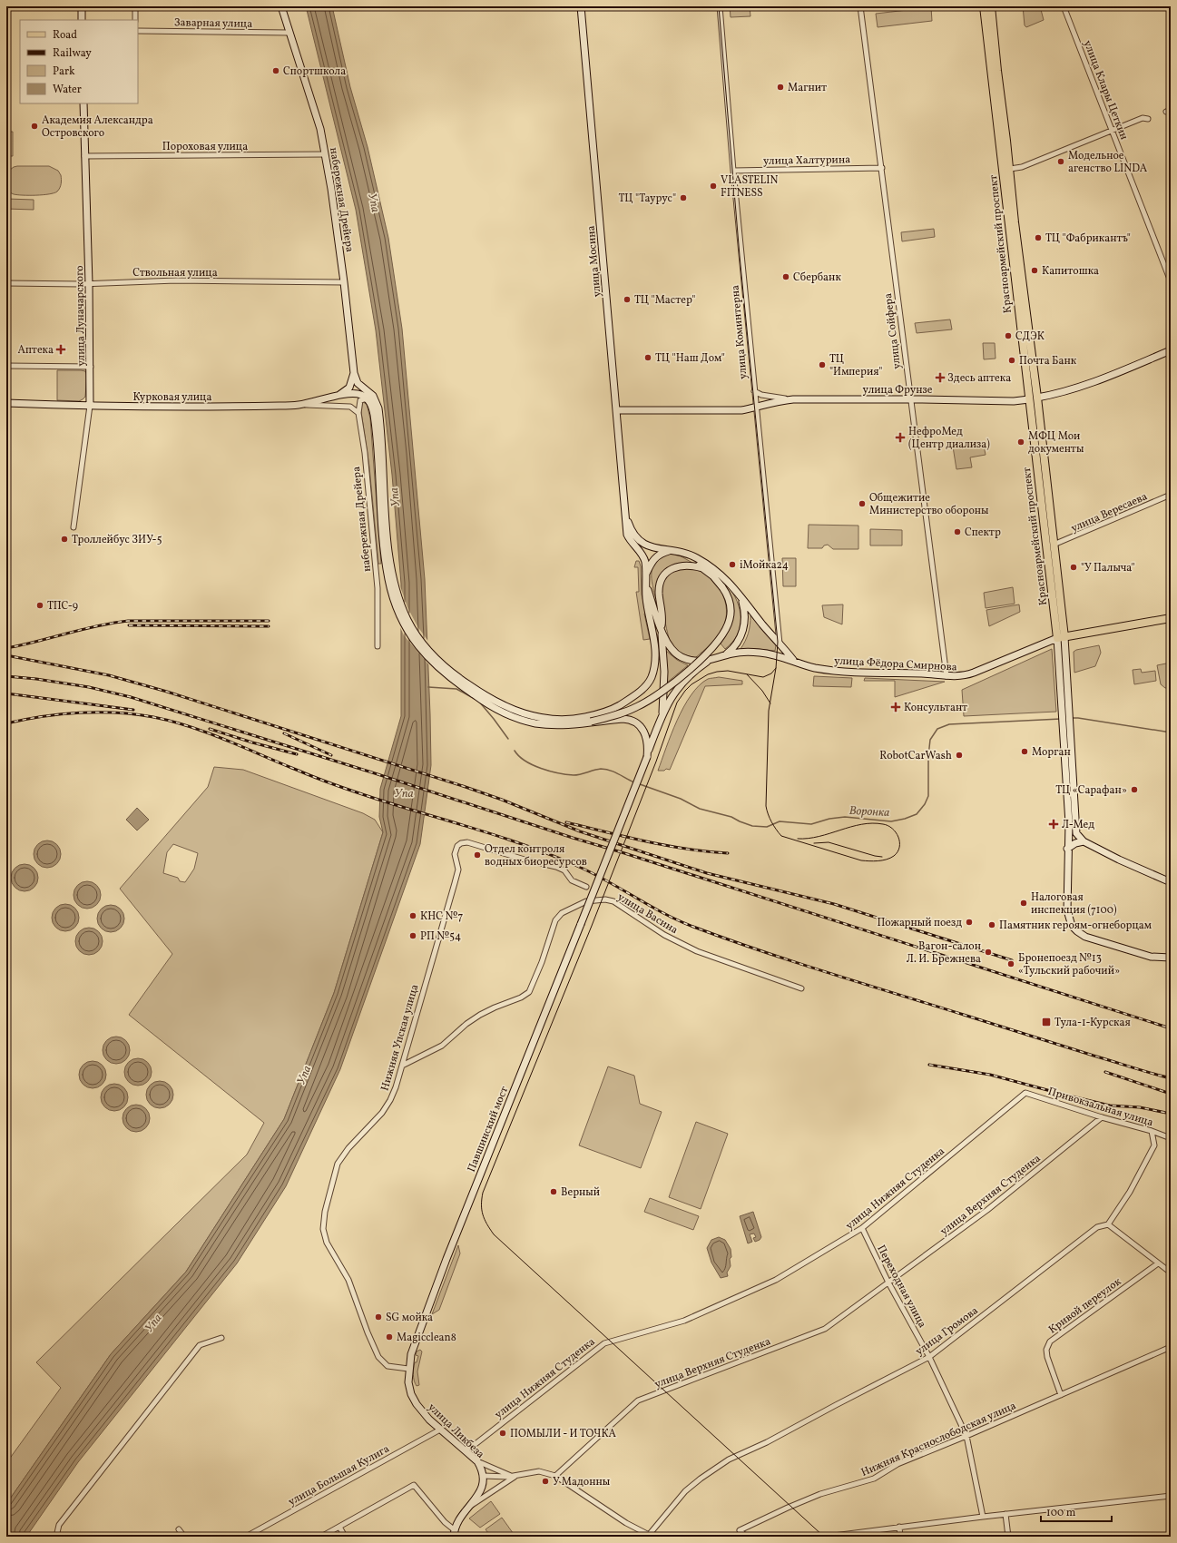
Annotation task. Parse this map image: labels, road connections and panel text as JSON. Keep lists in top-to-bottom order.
{
  "streets": {
    "main road": [
      "набережная Дрейера",
      "Красноармейский проспект",
      "улица Мосина",
      "улица Луначарского",
      "улица Коминтерна",
      "улица Фрунзе",
      "Курковая улица",
      "улица Фёдора Смирнова",
      "Павшинский мост",
      "улица Ликбеза"
    ],
    "street": [
      "Заварная улица",
      "улица Клары Цеткин",
      "Пороховая улица",
      "улица Халтурина",
      "Ствольная улица",
      "улица Сойфера",
      "улица Вересаева",
      "улица Васина",
      "Нижняя Упская улица",
      "Привокзальная улица",
      "улица Нижняя Cтуденкa",
      "улица Верхняя Cтуденка",
      "Переходная улица",
      "Кривой переулок",
      "улица Громова",
      "улица Верхняя Студенка",
      "Нижняя Краснослободская улица",
      "улица Большая Кулига"
    ]
  },
  "crossings": [
    ["Заварная улица", "набережная Дрейера"],
    ["Пороховая улица", "набережная Дрейера"],
    ["Пороховая улица", "улица Луначарского"],
    ["улица Халтурина", "улица Сойфера"],
    ["улица Халтурина", "улица Коминтерна"],
    ["набережная Дрейера", "Ствольная улица"],
    ["набережная Дрейера", "Курковая улица"],
    ["Красноармейский проспект", "улица Фрунзе"],
    ["Красноармейский проспект", "улица Вересаева"],
    ["Красноармейский проспект", "улица Фёдора Смирнова"],
    ["улица Мосина", "улица Фрунзе"],
    ["Ствольная улица", "улица Луначарского"],
    ["улица Луначарского", "Курковая улица"],
    ["улица Сойфера", "улица Фрунзе"],
    ["улица Сойфера", "улица Фёдора Смирнова"],
    ["улица Коминтерна", "улица Фрунзе"],
    ["улица Коминтерна", "улица Фёдора Смирнова"],
    ["улица Васина", "Нижняя Упская улица"],
    ["Нижняя Упская улица", "улица Ликбеза"],
    ["Привокзальная улица", "улица Нижняя Cтуденкa"],
    ["Привокзальная улица", "улица Верхняя Cтуденка"],
    ["Павшинский мост", "улица Ликбеза"],
    ["улица Нижняя Cтуденкa", "Переходная улица"],
    ["улица Нижняя Cтуденкa", "улица Ликбеза"],
    ["улица Верхняя Cтуденка", "Переходная улица"],
    ["улица Верхняя Cтуденка", "улица Верхняя Студенка"],
    ["Переходная улица", "улица Громова"],
    ["Переходная улица", "улица Верхняя Студенка"],
    ["Переходная улица", "Нижняя Краснослободская улица"],
    ["Кривой переулок", "Нижняя Краснослободская улица"],
    ["улица Громова", "улица Ликбеза"],
    ["улица Верхняя Студенка", "улица Ликбеза"],
    ["улица Ликбеза", "улица Большая Кулига"]
  ],
  "water": ["Упа", "Воронка"],
  "places": {
    "other": [
      "Спортшкола",
      "Магнит",
      "Академия Александра Островского",
      "Модельное агенство LINDA",
      "VLASTELIN FITNESS",
      "ТЦ \"Таурус\"",
      "ТЦ \"Фабрикантъ\"",
      "Капитошка",
      "Сбербанк",
      "ТЦ \"Мастер\"",
      "СДЭК",
      "ТЦ \"Наш Дом\"",
      "Почта Банк",
      "ТЦ \"Империя\"",
      "МФЦ Мои документы",
      "Общежитие Министерство обороны",
      "Спектр",
      "Троллейбус ЗИУ-5",
      "iМойка24",
      "\"У Палыча\"",
      "ТПС-9",
      "Морган",
      "RobotCarWash",
      "ТЦ «Сарафан»",
      "Отдел контроля водных биоресурсов",
      "Налоговая инспекция (7100)",
      "КНС №7",
      "Пожарный поезд",
      "Памятник героям-огнеборцам",
      "РП №54",
      "Вагон-салон Л. И. Брежнева",
      "Бронепоезд №13 «Тульский рабочий»",
      "Верный",
      "SG мойка",
      "Magicclean8",
      "ПОМЫЛИ - И ТОЧКА",
      "У Мадонны"
    ],
    "health": [
      "Аптека",
      "Здесь аптека",
      "НефроМед (Центр диализа)",
      "Консультант",
      "Л-Мед"
    ],
    "transit": ["Тула-1-Курская"]
  },
  "legend": [
    "Road",
    "Railway",
    "Park",
    "Water"
  ],
  "scale_bar": "100 m"
}
